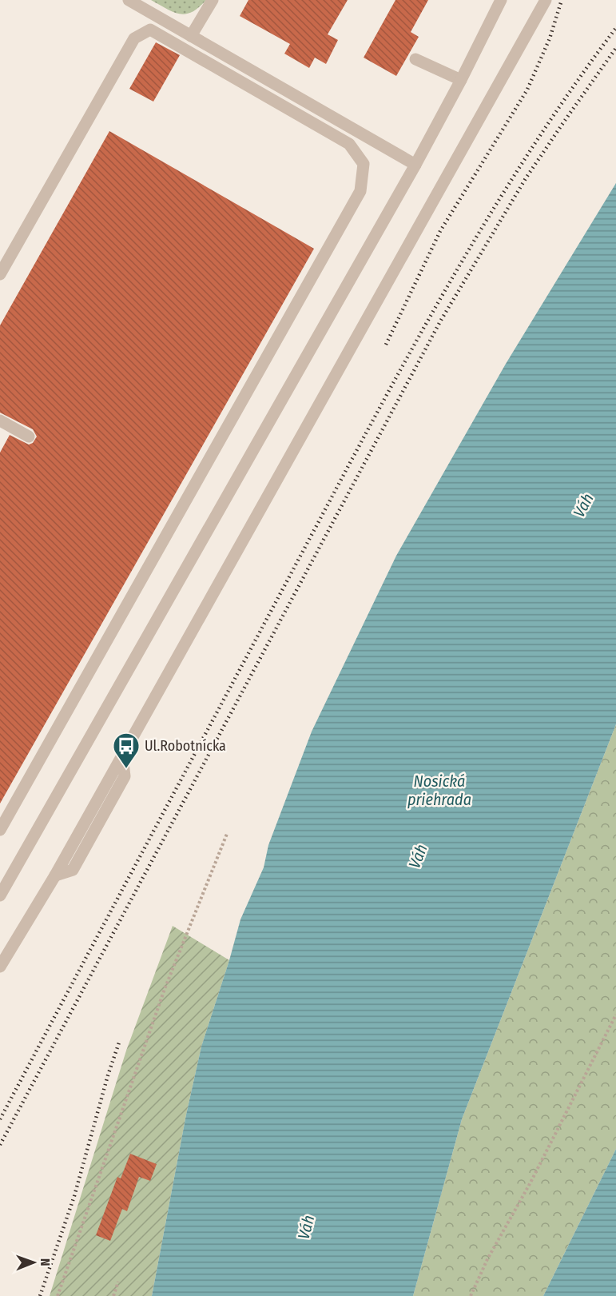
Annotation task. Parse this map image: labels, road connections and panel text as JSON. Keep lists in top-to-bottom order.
{
  "water": ["Váh", "Nosická priehrada"],
  "places": {
    "bus stop": ["Ul.Robotnícka"]
  },
  "north": "right"
}
